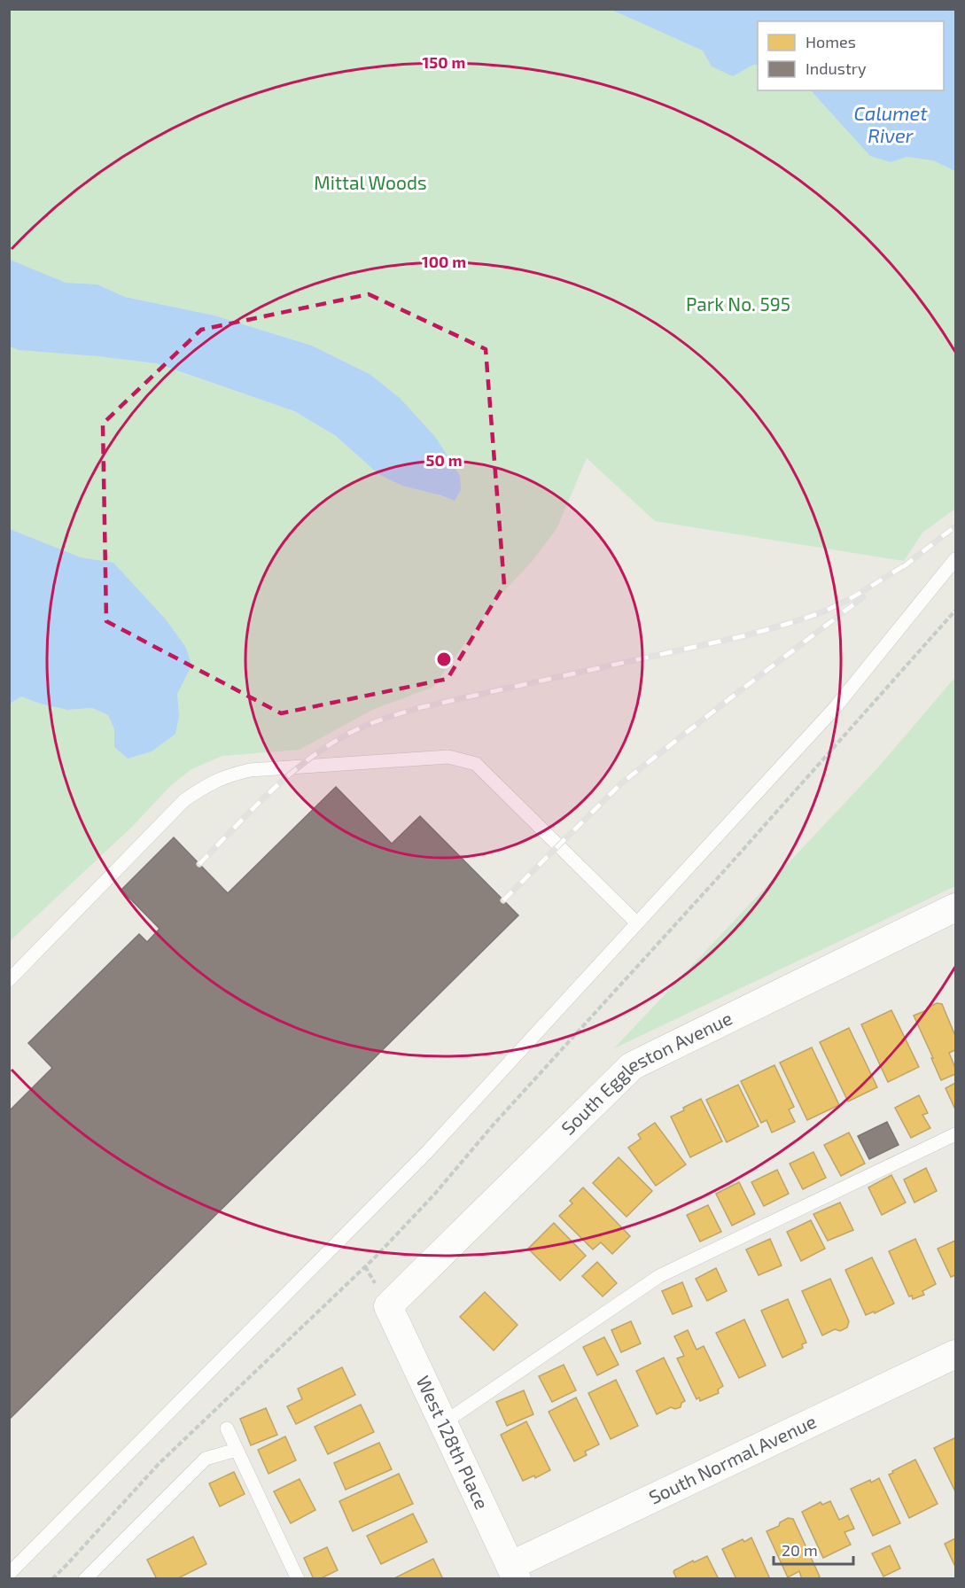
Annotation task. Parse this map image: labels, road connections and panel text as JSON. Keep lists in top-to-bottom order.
{
  "streets": {
    "street": ["South Eggleston Avenue", "West 128th Place", "South Normal Avenue"]
  },
  "crossings": [
    ["South Eggleston Avenue", "West 128th Place"],
    ["West 128th Place", "South Normal Avenue"]
  ],
  "water": ["Calumet River"],
  "parks": ["Mittal Woods", "Park No. 595"],
  "legend": ["Homes", "Industry"],
  "scale_bar": "20 m",
  "rings": ["150 m", "100 m", "50 m"]
}
